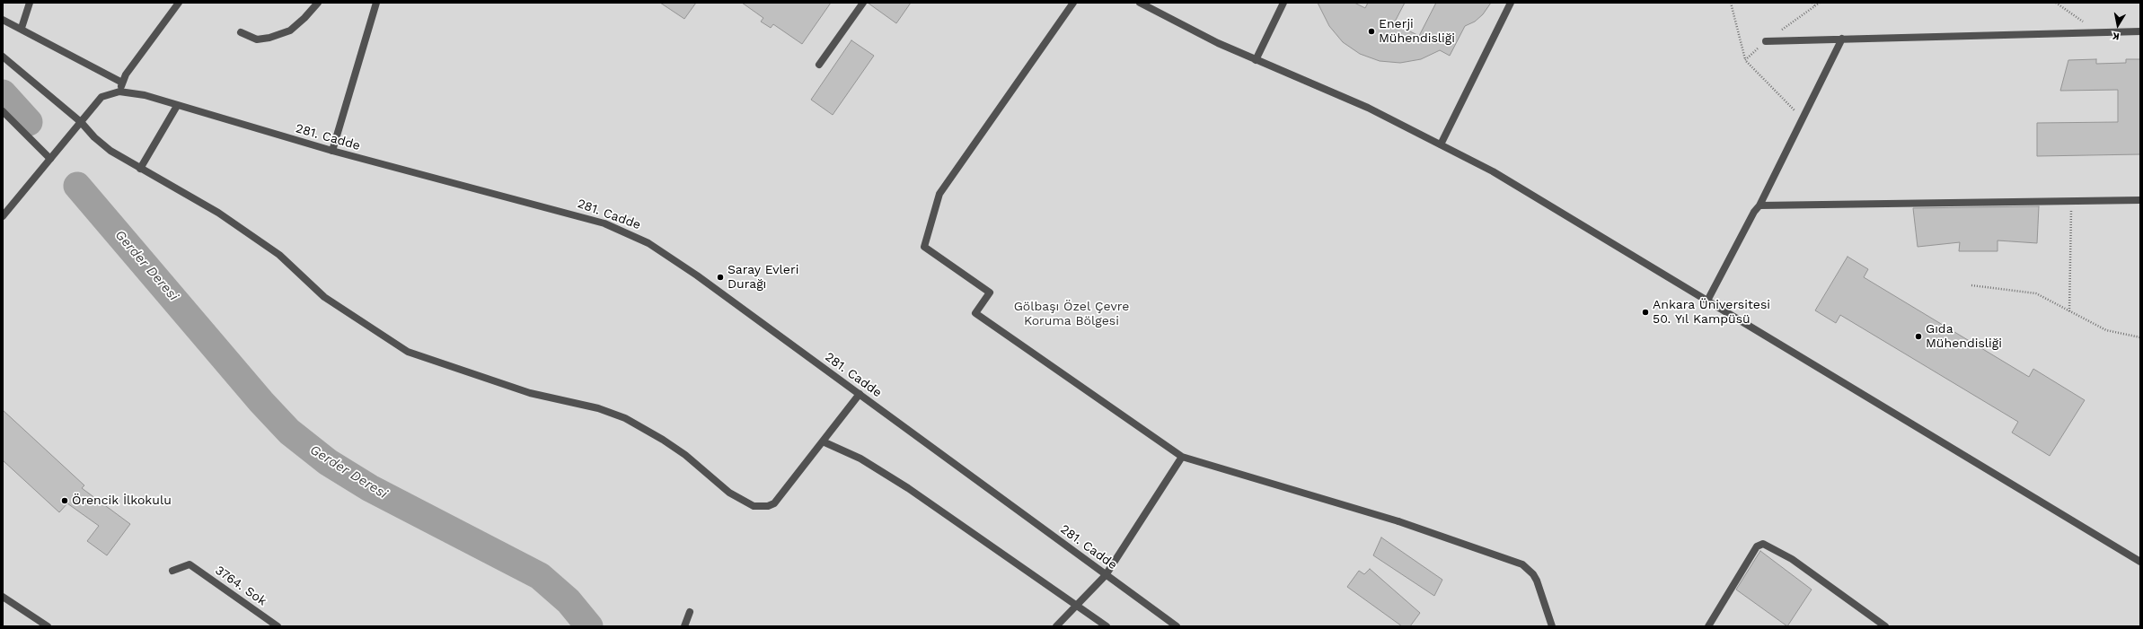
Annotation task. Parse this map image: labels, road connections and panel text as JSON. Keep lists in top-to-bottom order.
{
  "streets": {
    "street": ["281. Cadde", "3764. Sok"]
  },
  "water": ["Gerder Deresi"],
  "parks": ["Gölbaşı Özel Çevre Koruma Bölgesi"],
  "places": [
    "Enerji Mühendisliği",
    "Saray Evleri Durağı",
    "Ankara Üniversitesi 50. Yıl Kampüsü",
    "Gıda Mühendisliği",
    "Örencik İlkokulu"
  ],
  "north": "bottom"
}
